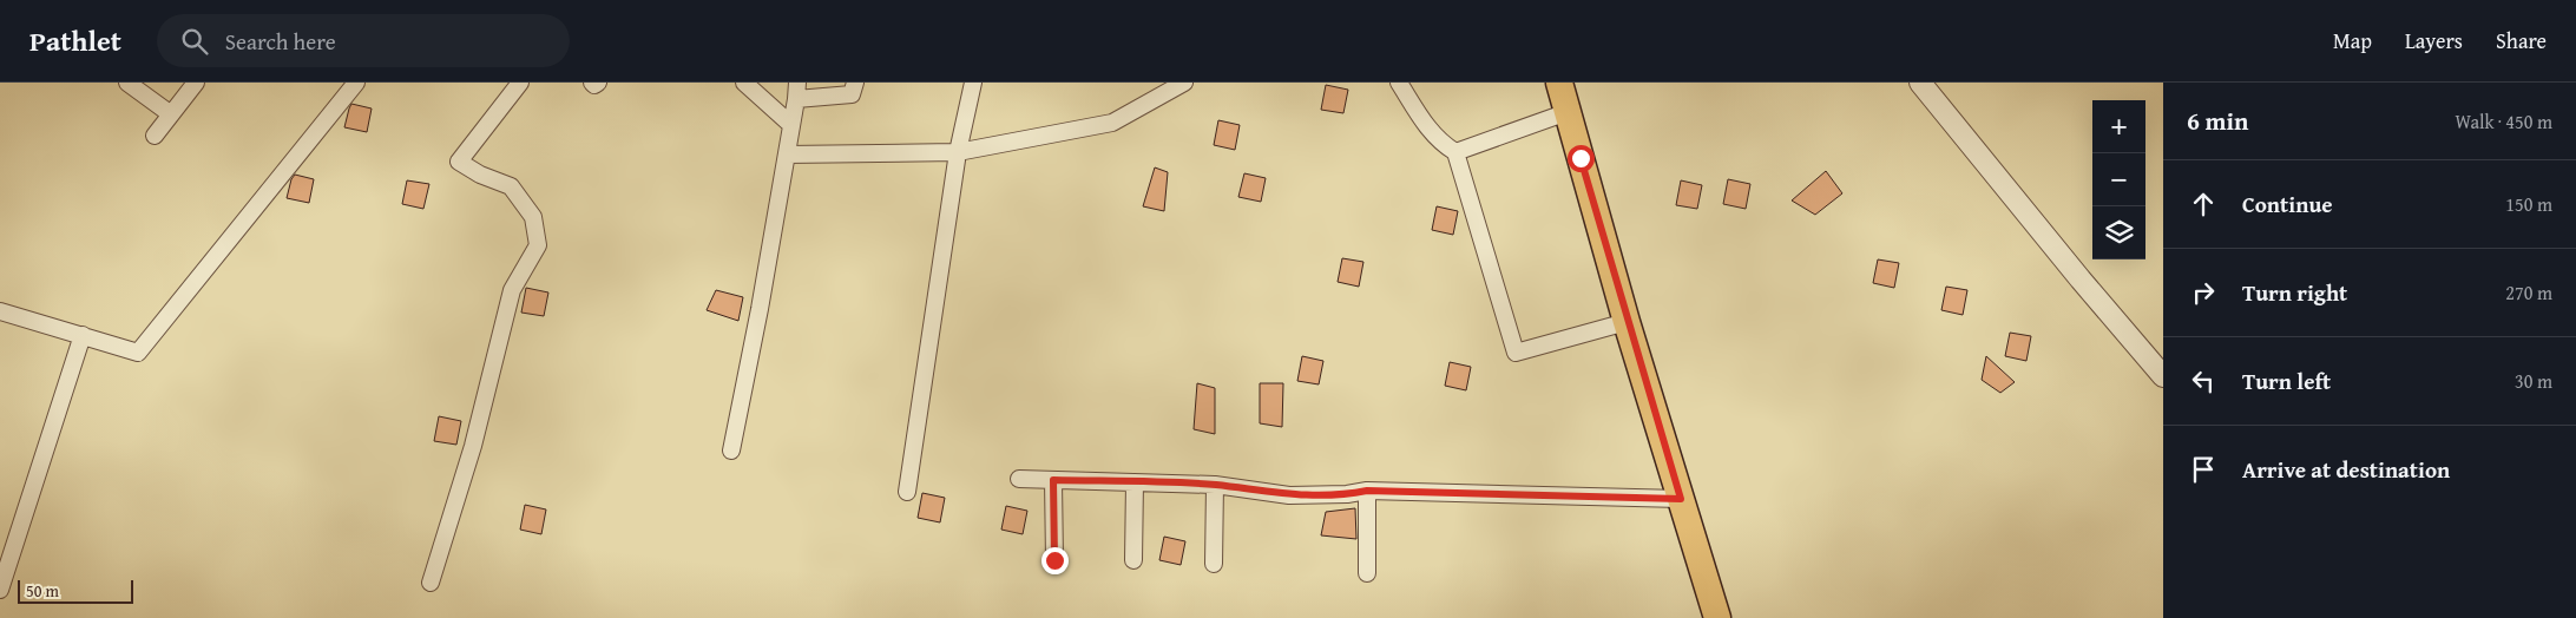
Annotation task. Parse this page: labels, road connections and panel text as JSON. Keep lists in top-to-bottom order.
{
  "scale_bar": "50 m",
  "page": {
    "header": "Pathlet",
    "search": "Search here",
    "nav": ["Map", "Layers", "Share"],
    "heading": ["6 min", "Walk · 450 m"],
    "map_buttons": ["+", "−"],
    "list": [
      ["Continue", "150 m"],
      ["Turn right", "270 m"],
      ["Turn left", "30 m"],
      "Arrive at destination"
    ],
    "scale": "50 m"
  }
}
